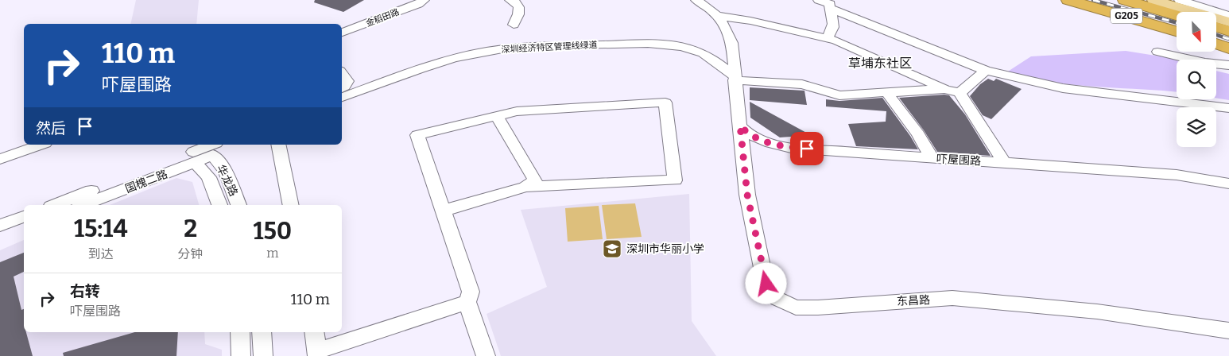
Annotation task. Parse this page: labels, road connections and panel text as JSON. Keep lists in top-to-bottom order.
{
  "streets": {
    "highway": ["G205"],
    "street": [
      "金稻田路",
      "深圳经济特区管理线绿道",
      "吓屋围路",
      "华龙路",
      "国槐二路",
      "东昌路"
    ]
  },
  "crossings": [
    ["吓屋围路", "东昌路"],
    ["华龙路", "国槐二路"]
  ],
  "districts": ["草埔东社区"],
  "places": {
    "school or university": ["深圳市华丽小学"]
  },
  "north": "bottom right",
  "page": {
    "turn": ["110 m", "吓屋围路"],
    "then": "然后",
    "eta": [
      "15:14",
      "到达",
      "2",
      "分钟",
      "150",
      "m"
    ],
    "list": [
      {
        "name": "右转",
        "note": "吓屋围路",
        "value": "110 m"
      }
    ]
  }
}
